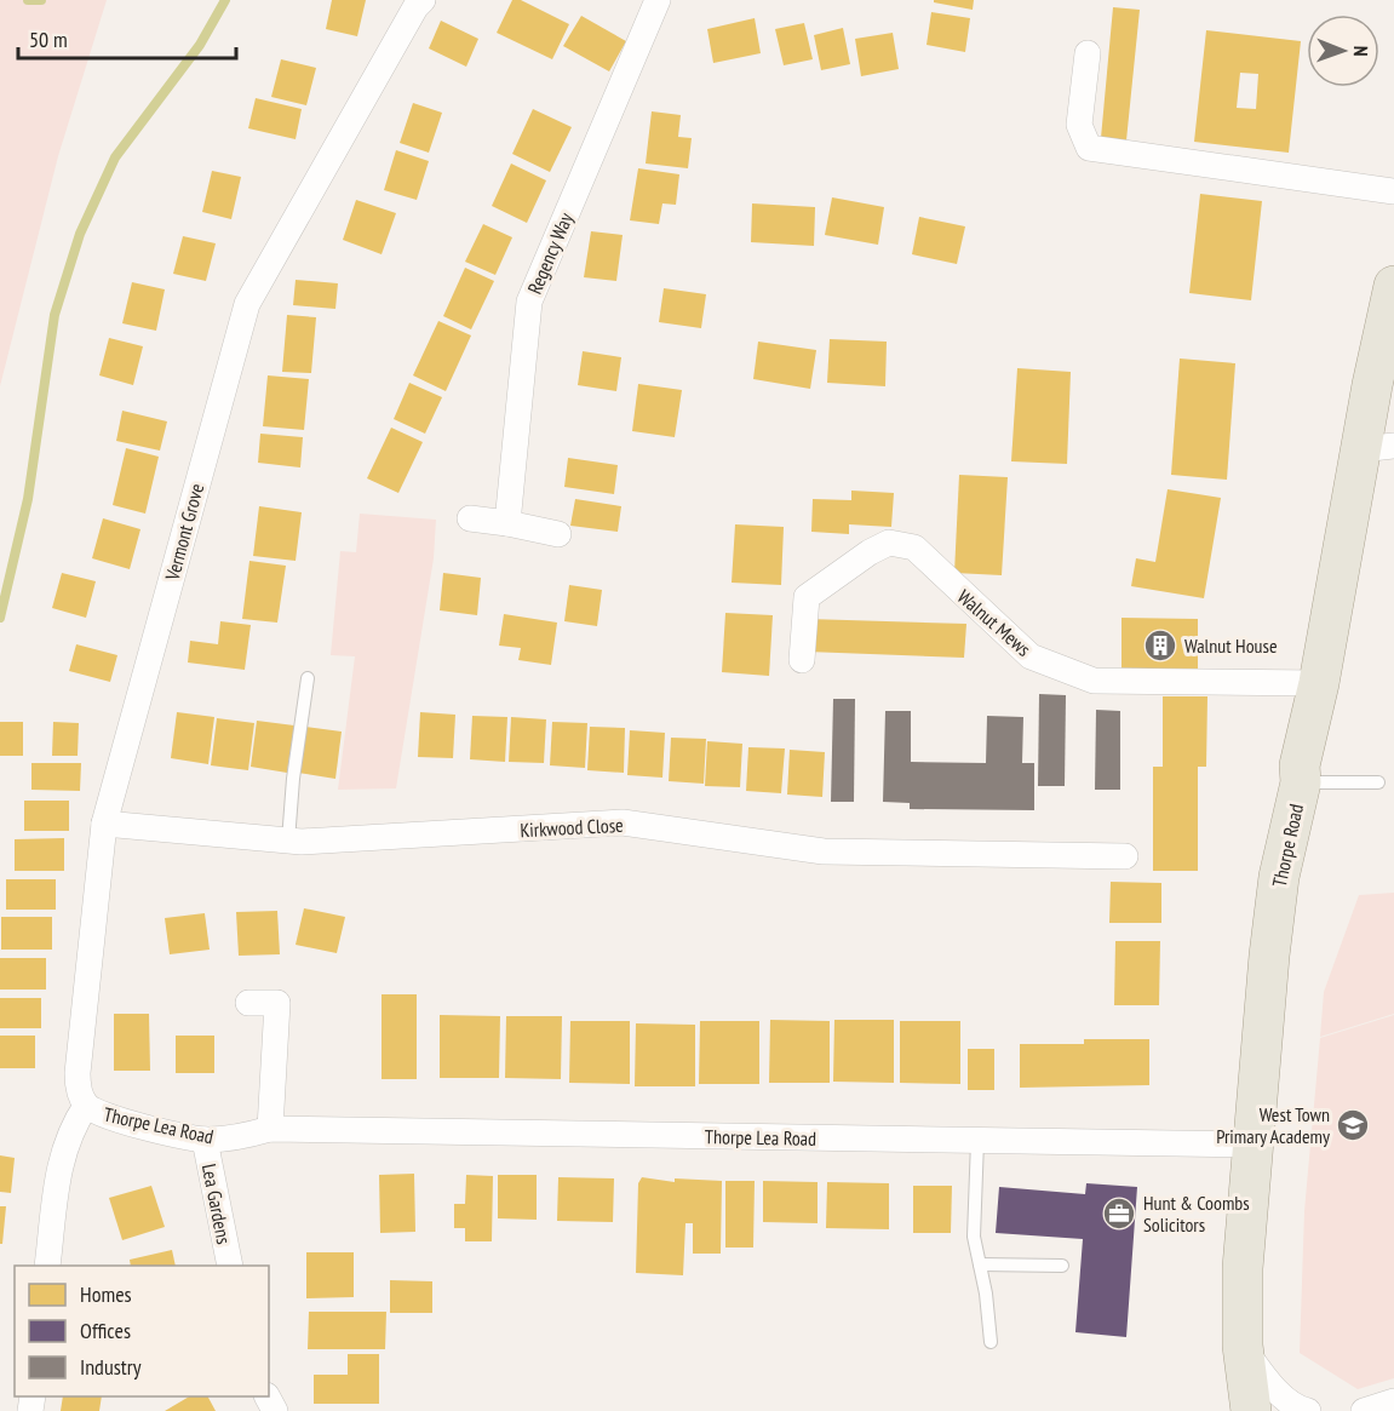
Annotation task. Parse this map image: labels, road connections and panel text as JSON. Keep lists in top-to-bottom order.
{
  "streets": {
    "main road": ["Thorpe Road"],
    "street": [
      "Regency Way",
      "Vermont Grove",
      "Walnut Mews",
      "Kirkwood Close",
      "Thorpe Lea Road",
      "Lea Gardens"
    ]
  },
  "crossings": [
    ["Vermont Grove", "Kirkwood Close"],
    ["Vermont Grove", "Thorpe Lea Road"],
    ["Walnut Mews", "Thorpe Road"],
    ["Thorpe Road", "Thorpe Lea Road"],
    ["Thorpe Lea Road", "Lea Gardens"]
  ],
  "places": {
    "building": ["Walnut House"],
    "school or university": ["West Town Primary Academy"],
    "office": ["Hunt & Coombs Solicitors"]
  },
  "legend": ["Homes", "Offices", "Industry"],
  "scale_bar": "50 m",
  "north": "right"
}
